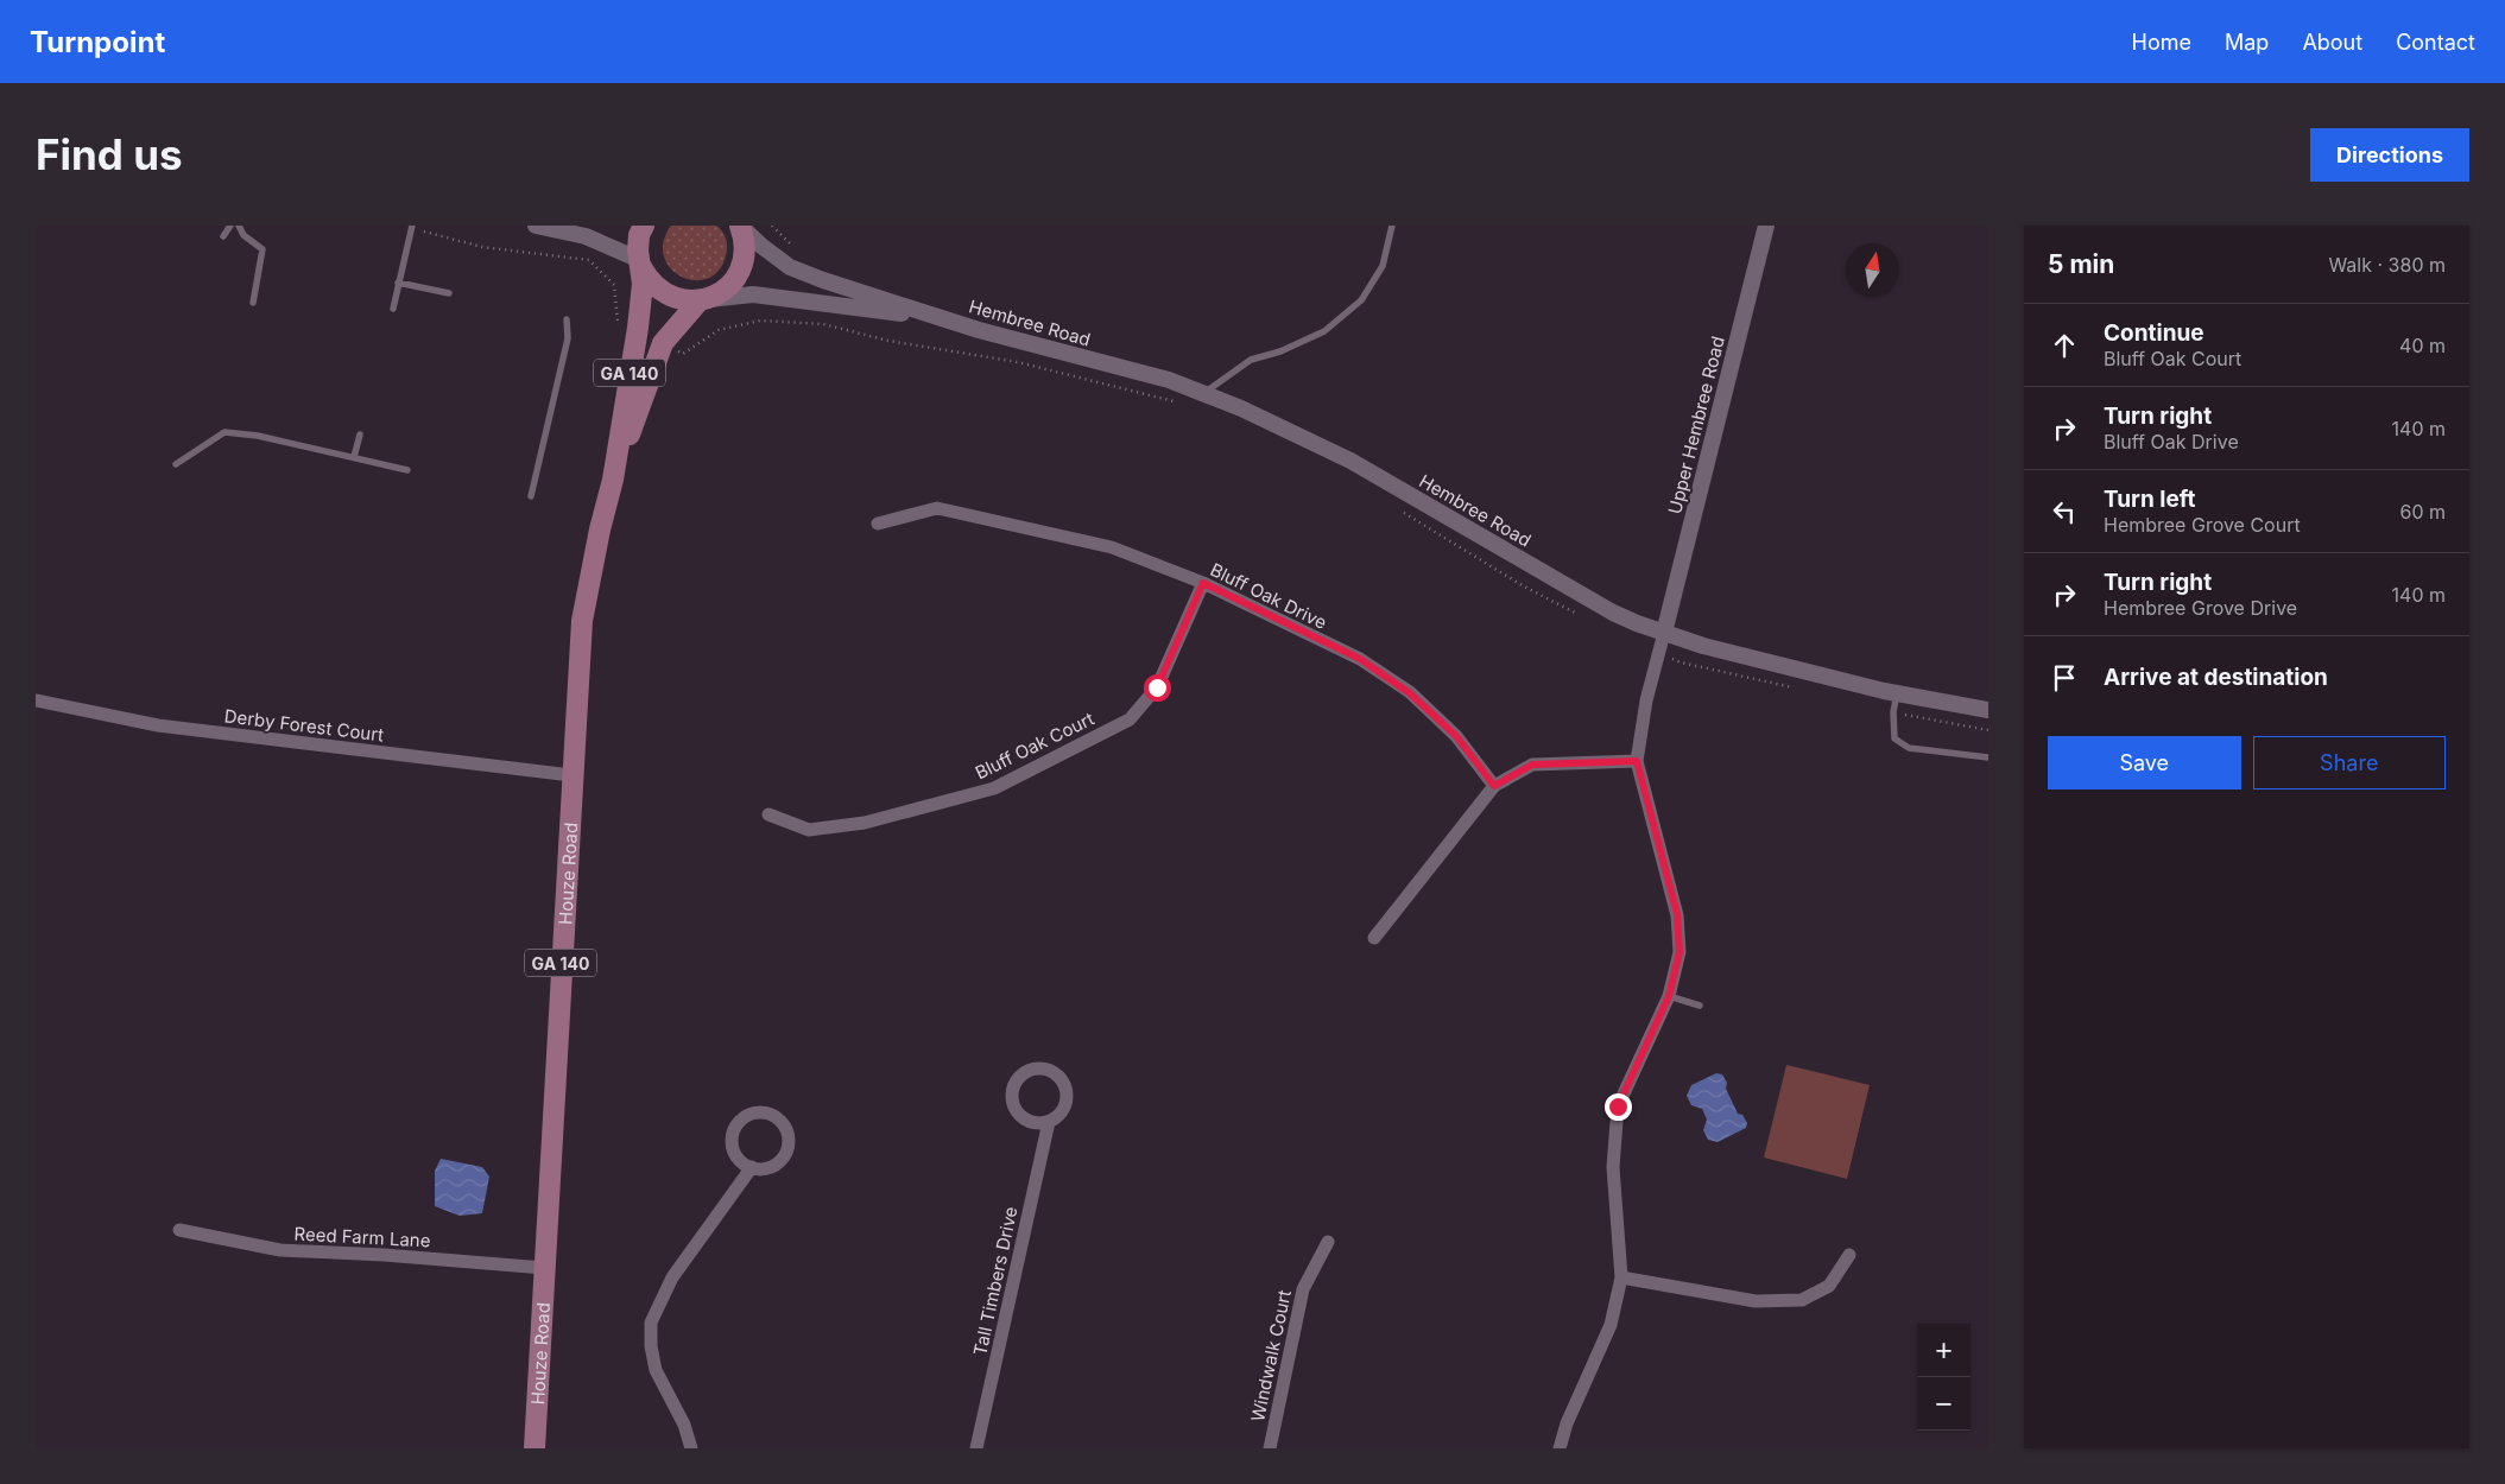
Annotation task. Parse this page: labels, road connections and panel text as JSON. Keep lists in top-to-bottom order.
{
  "streets": {
    "main road": ["GA 140", "Houze Road"],
    "street": [
      "Hembree Road",
      "Upper Hembree Road",
      "Bluff Oak Drive",
      "Derby Forest Court",
      "Bluff Oak Court",
      "Reed Farm Lane",
      "Tall Timbers Drive",
      "Windwalk Court"
    ]
  },
  "crossings": [
    ["Hembree Road", "Upper Hembree Road"],
    ["Hembree Road", "Houze Road"],
    ["Bluff Oak Drive", "Bluff Oak Court"],
    ["Derby Forest Court", "Houze Road"],
    ["Houze Road", "Reed Farm Lane"]
  ],
  "north": "top",
  "page": {
    "header": "Turnpoint",
    "nav": [
      "Home",
      "Map",
      "About",
      "Contact"
    ],
    "buttons": [
      "Directions",
      ["Save", "Share"]
    ],
    "title": "Find us",
    "heading": ["5 min", "Walk · 380 m"],
    "list": [
      ["Continue", "Bluff Oak Court", "40 m"],
      ["Turn right", "Bluff Oak Drive", "140 m"],
      ["Turn left", "Hembree Grove Court", "60 m"],
      ["Turn right", "Hembree Grove Drive", "140 m"],
      "Arrive at destination"
    ],
    "map_buttons": ["+", "−"]
  }
}
